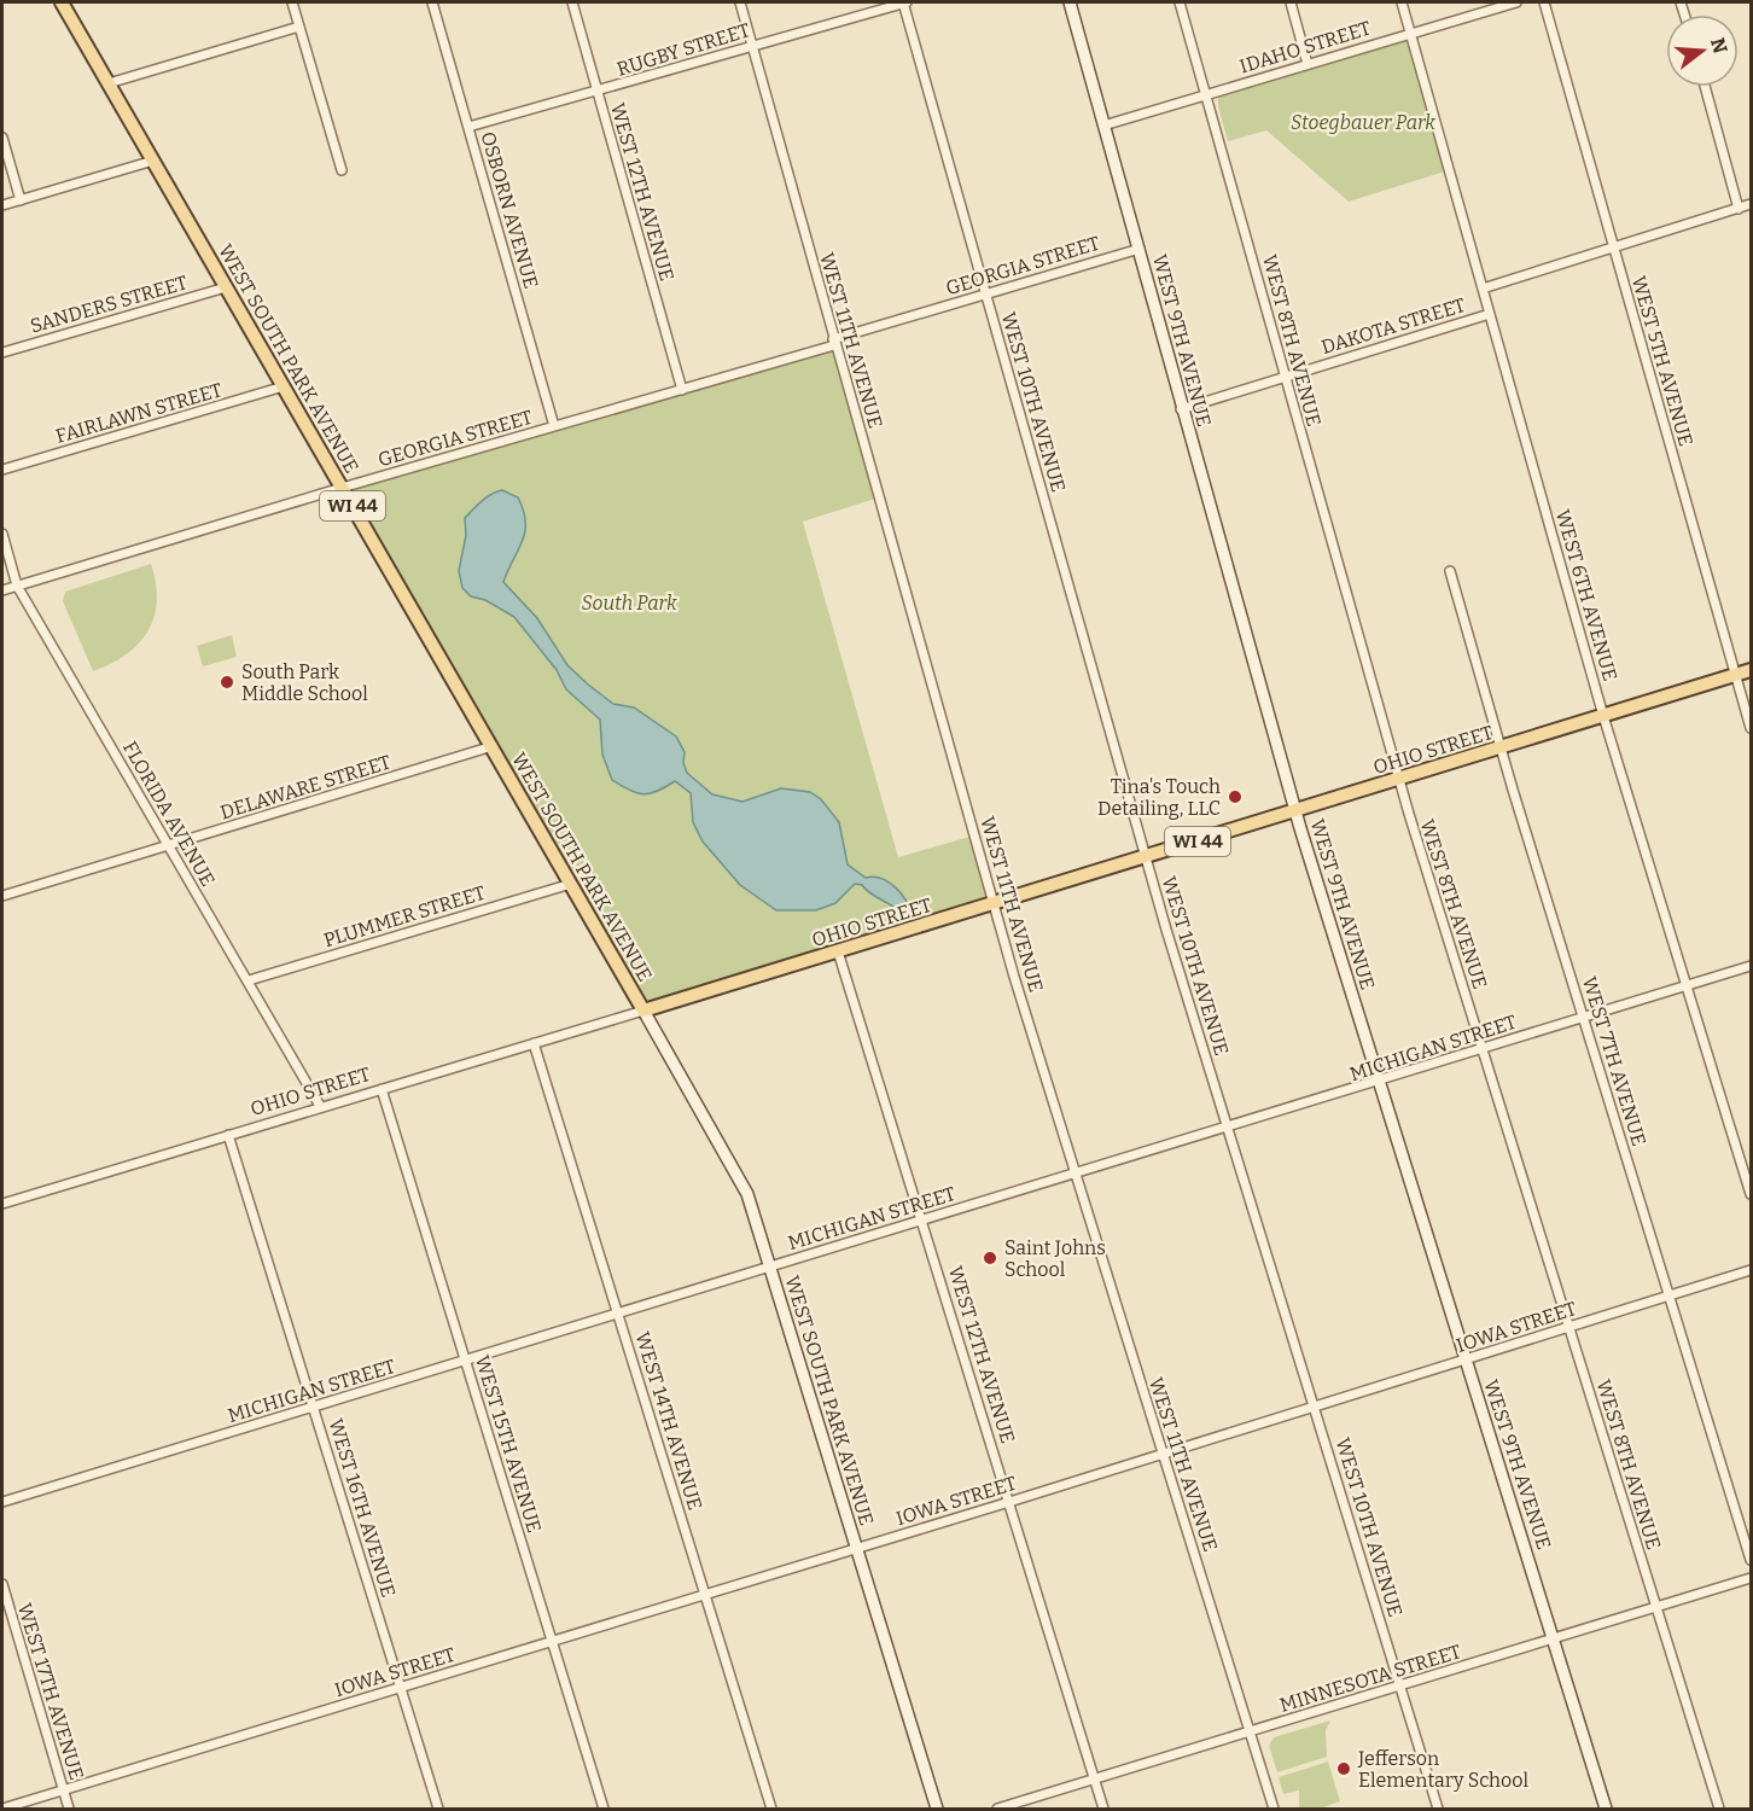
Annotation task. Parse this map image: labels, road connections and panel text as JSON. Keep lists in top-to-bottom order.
{
  "streets": {
    "main road": [
      "WEST 9TH AVENUE",
      "WEST SOUTH PARK AVENUE",
      "WI 44",
      "OHIO STREET"
    ],
    "street": [
      "IDAHO STREET",
      "RUGBY STREET",
      "WEST 12TH AVENUE",
      "OSBORN AVENUE",
      "GEORGIA STREET",
      "SANDERS STREET",
      "DAKOTA STREET",
      "WEST 11TH AVENUE",
      "WEST 8TH AVENUE",
      "WEST 5TH AVENUE",
      "WEST 10TH AVENUE",
      "FAIRLAWN STREET",
      "WEST 6TH AVENUE",
      "DELAWARE STREET",
      "FLORIDA AVENUE",
      "PLUMMER STREET",
      "MICHIGAN STREET",
      "WEST 7TH AVENUE",
      "IOWA STREET",
      "WEST 14TH AVENUE",
      "WEST 15TH AVENUE",
      "WEST 16TH AVENUE",
      "MINNESOTA STREET",
      "WEST 17TH AVENUE"
    ]
  },
  "crossings": [
    ["IDAHO STREET", "WEST 9TH AVENUE"],
    ["IDAHO STREET", "WEST 8TH AVENUE"],
    ["IDAHO STREET", "WEST 6TH AVENUE"],
    ["RUGBY STREET", "WEST 12TH AVENUE"],
    ["RUGBY STREET", "OSBORN AVENUE"],
    ["RUGBY STREET", "WEST 11TH AVENUE"],
    ["RUGBY STREET", "WEST 10TH AVENUE"],
    ["WEST 12TH AVENUE", "GEORGIA STREET"],
    ["WEST 12TH AVENUE", "OHIO STREET"],
    ["WEST 12TH AVENUE", "MICHIGAN STREET"],
    ["WEST 12TH AVENUE", "IOWA STREET"],
    ["WEST 12TH AVENUE", "MINNESOTA STREET"],
    ["OSBORN AVENUE", "GEORGIA STREET"],
    ["GEORGIA STREET", "WEST 11TH AVENUE"],
    ["GEORGIA STREET", "WEST 9TH AVENUE"],
    ["GEORGIA STREET", "WEST SOUTH PARK AVENUE"],
    ["GEORGIA STREET", "WEST 10TH AVENUE"],
    ["GEORGIA STREET", "FLORIDA AVENUE"],
    ["SANDERS STREET", "WEST SOUTH PARK AVENUE"],
    ["DAKOTA STREET", "WEST 9TH AVENUE"],
    ["DAKOTA STREET", "WEST 8TH AVENUE"],
    ["DAKOTA STREET", "WEST 5TH AVENUE"],
    ["DAKOTA STREET", "WEST 6TH AVENUE"],
    ["WEST 11TH AVENUE", "OHIO STREET"],
    ["WEST 11TH AVENUE", "MICHIGAN STREET"],
    ["WEST 11TH AVENUE", "IOWA STREET"],
    ["WEST 11TH AVENUE", "MINNESOTA STREET"],
    ["WEST 9TH AVENUE", "OHIO STREET"],
    ["WEST 9TH AVENUE", "MICHIGAN STREET"],
    ["WEST 9TH AVENUE", "IOWA STREET"],
    ["WEST 9TH AVENUE", "MINNESOTA STREET"],
    ["WEST 8TH AVENUE", "OHIO STREET"],
    ["WEST 8TH AVENUE", "MICHIGAN STREET"],
    ["WEST 8TH AVENUE", "IOWA STREET"],
    ["WEST 8TH AVENUE", "MINNESOTA STREET"],
    ["WEST SOUTH PARK AVENUE", "FAIRLAWN STREET"],
    ["WEST SOUTH PARK AVENUE", "OHIO STREET"],
    ["WEST SOUTH PARK AVENUE", "DELAWARE STREET"],
    ["WEST SOUTH PARK AVENUE", "PLUMMER STREET"],
    ["WEST SOUTH PARK AVENUE", "MICHIGAN STREET"],
    ["WEST SOUTH PARK AVENUE", "IOWA STREET"],
    ["WEST 5TH AVENUE", "OHIO STREET"],
    ["WEST 10TH AVENUE", "OHIO STREET"],
    ["WEST 10TH AVENUE", "MICHIGAN STREET"],
    ["WEST 10TH AVENUE", "IOWA STREET"],
    ["WEST 10TH AVENUE", "MINNESOTA STREET"],
    ["WEST 6TH AVENUE", "OHIO STREET"],
    ["WEST 6TH AVENUE", "MICHIGAN STREET"],
    ["OHIO STREET", "FLORIDA AVENUE"],
    ["OHIO STREET", "WEST 7TH AVENUE"],
    ["OHIO STREET", "WEST 14TH AVENUE"],
    ["OHIO STREET", "WEST 15TH AVENUE"],
    ["OHIO STREET", "WEST 16TH AVENUE"],
    ["DELAWARE STREET", "FLORIDA AVENUE"],
    ["FLORIDA AVENUE", "PLUMMER STREET"],
    ["MICHIGAN STREET", "WEST 7TH AVENUE"],
    ["MICHIGAN STREET", "WEST 14TH AVENUE"],
    ["MICHIGAN STREET", "WEST 15TH AVENUE"],
    ["MICHIGAN STREET", "WEST 16TH AVENUE"],
    ["WEST 7TH AVENUE", "IOWA STREET"],
    ["IOWA STREET", "WEST 14TH AVENUE"],
    ["IOWA STREET", "WEST 15TH AVENUE"],
    ["IOWA STREET", "WEST 16TH AVENUE"],
    ["IOWA STREET", "WEST 17TH AVENUE"]
  ],
  "parks": ["Stoegbauer Park", "South Park"],
  "places": [
    "South Park Middle School",
    "Tina's Touch Detailing, LLC",
    "Saint Johns School",
    "Jefferson Elementary School"
  ],
  "north": "right"
}
